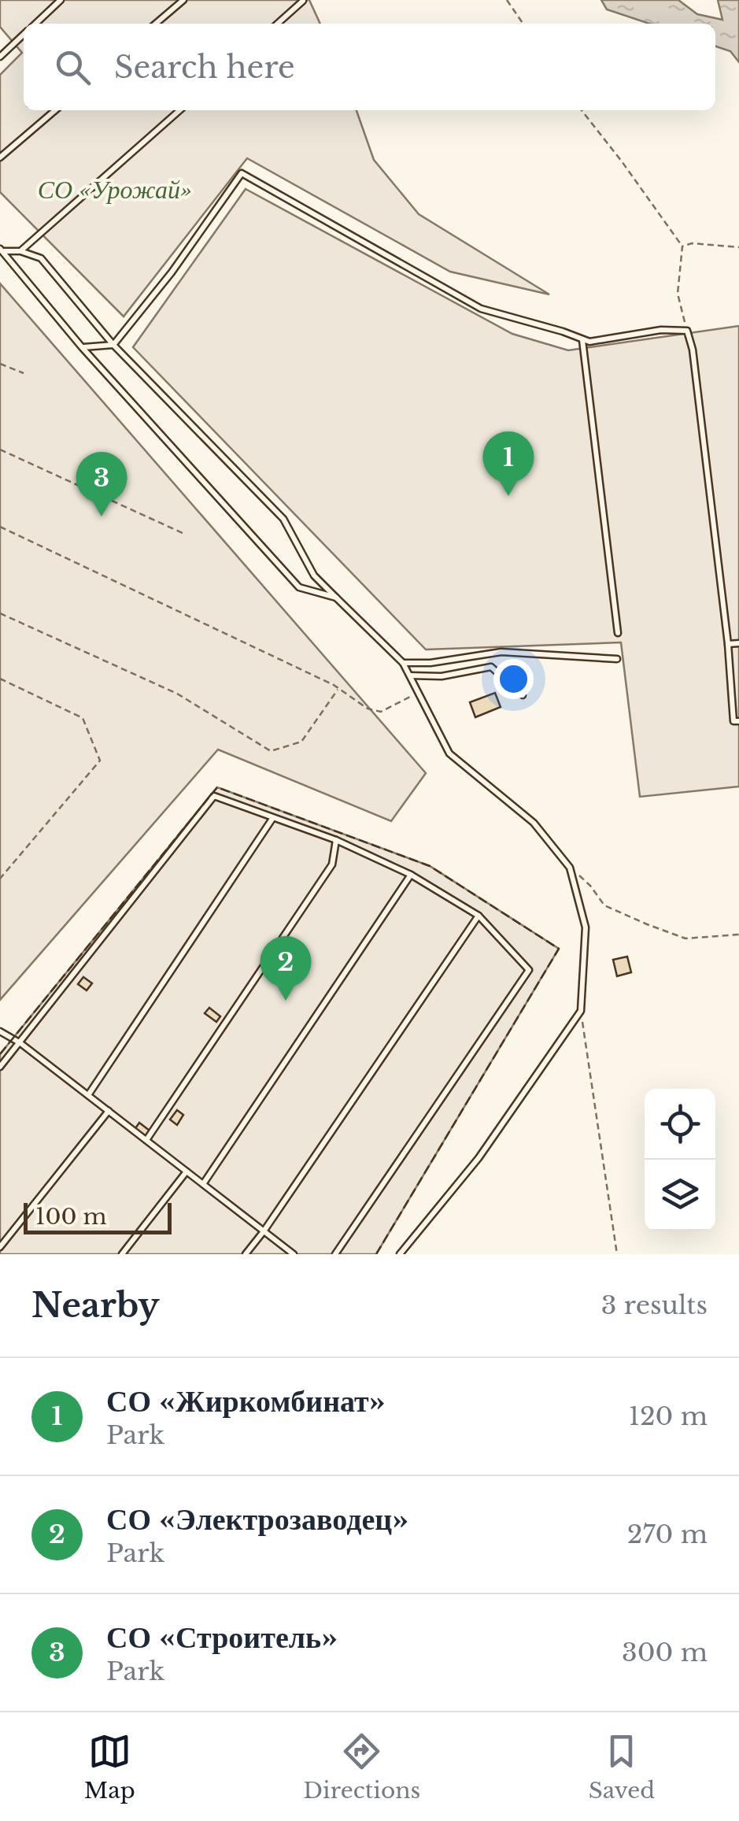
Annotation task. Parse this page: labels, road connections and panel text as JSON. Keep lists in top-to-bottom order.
{
  "parks": ["СО «Урожай»"],
  "scale_bar": "100 m",
  "page": {
    "search": "Search here",
    "pins": ["1", "3", "2"],
    "scale": "100 m",
    "heading": ["Nearby", "3 results"],
    "list": [
      {
        "mark": "1",
        "name": "СО «Жиркомбинат»",
        "note": "Park",
        "value": "120 m"
      },
      {
        "mark": "2",
        "name": "СО «Электрозаводец»",
        "note": "Park",
        "value": "270 m"
      },
      {
        "mark": "3",
        "name": "СО «Строитель»",
        "note": "Park",
        "value": "300 m"
      }
    ],
    "nav": ["Map", "Directions", "Saved"]
  }
}
